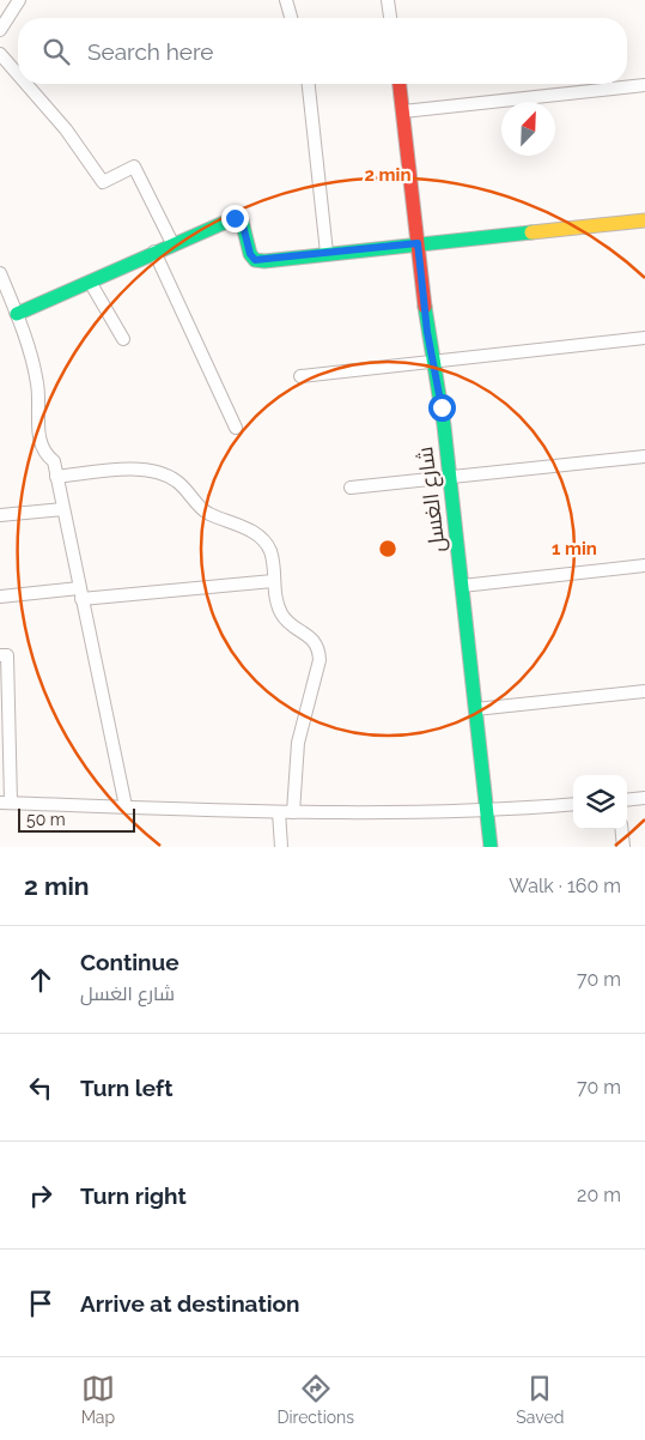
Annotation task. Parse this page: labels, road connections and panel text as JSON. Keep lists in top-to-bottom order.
{
  "streets": {
    "street": ["شارع الغسل"]
  },
  "scale_bar": "50 m",
  "north": "top right",
  "page": {
    "search": "Search here",
    "scale": "50 m",
    "heading": ["2 min", "Walk · 160 m"],
    "list": [
      ["Continue", "شارع الغسل", "70 m"],
      ["Turn left", "70 m"],
      ["Turn right", "20 m"],
      "Arrive at destination"
    ],
    "nav": ["Map", "Directions", "Saved"]
  },
  "rings": ["2 min", "1 min"]
}
